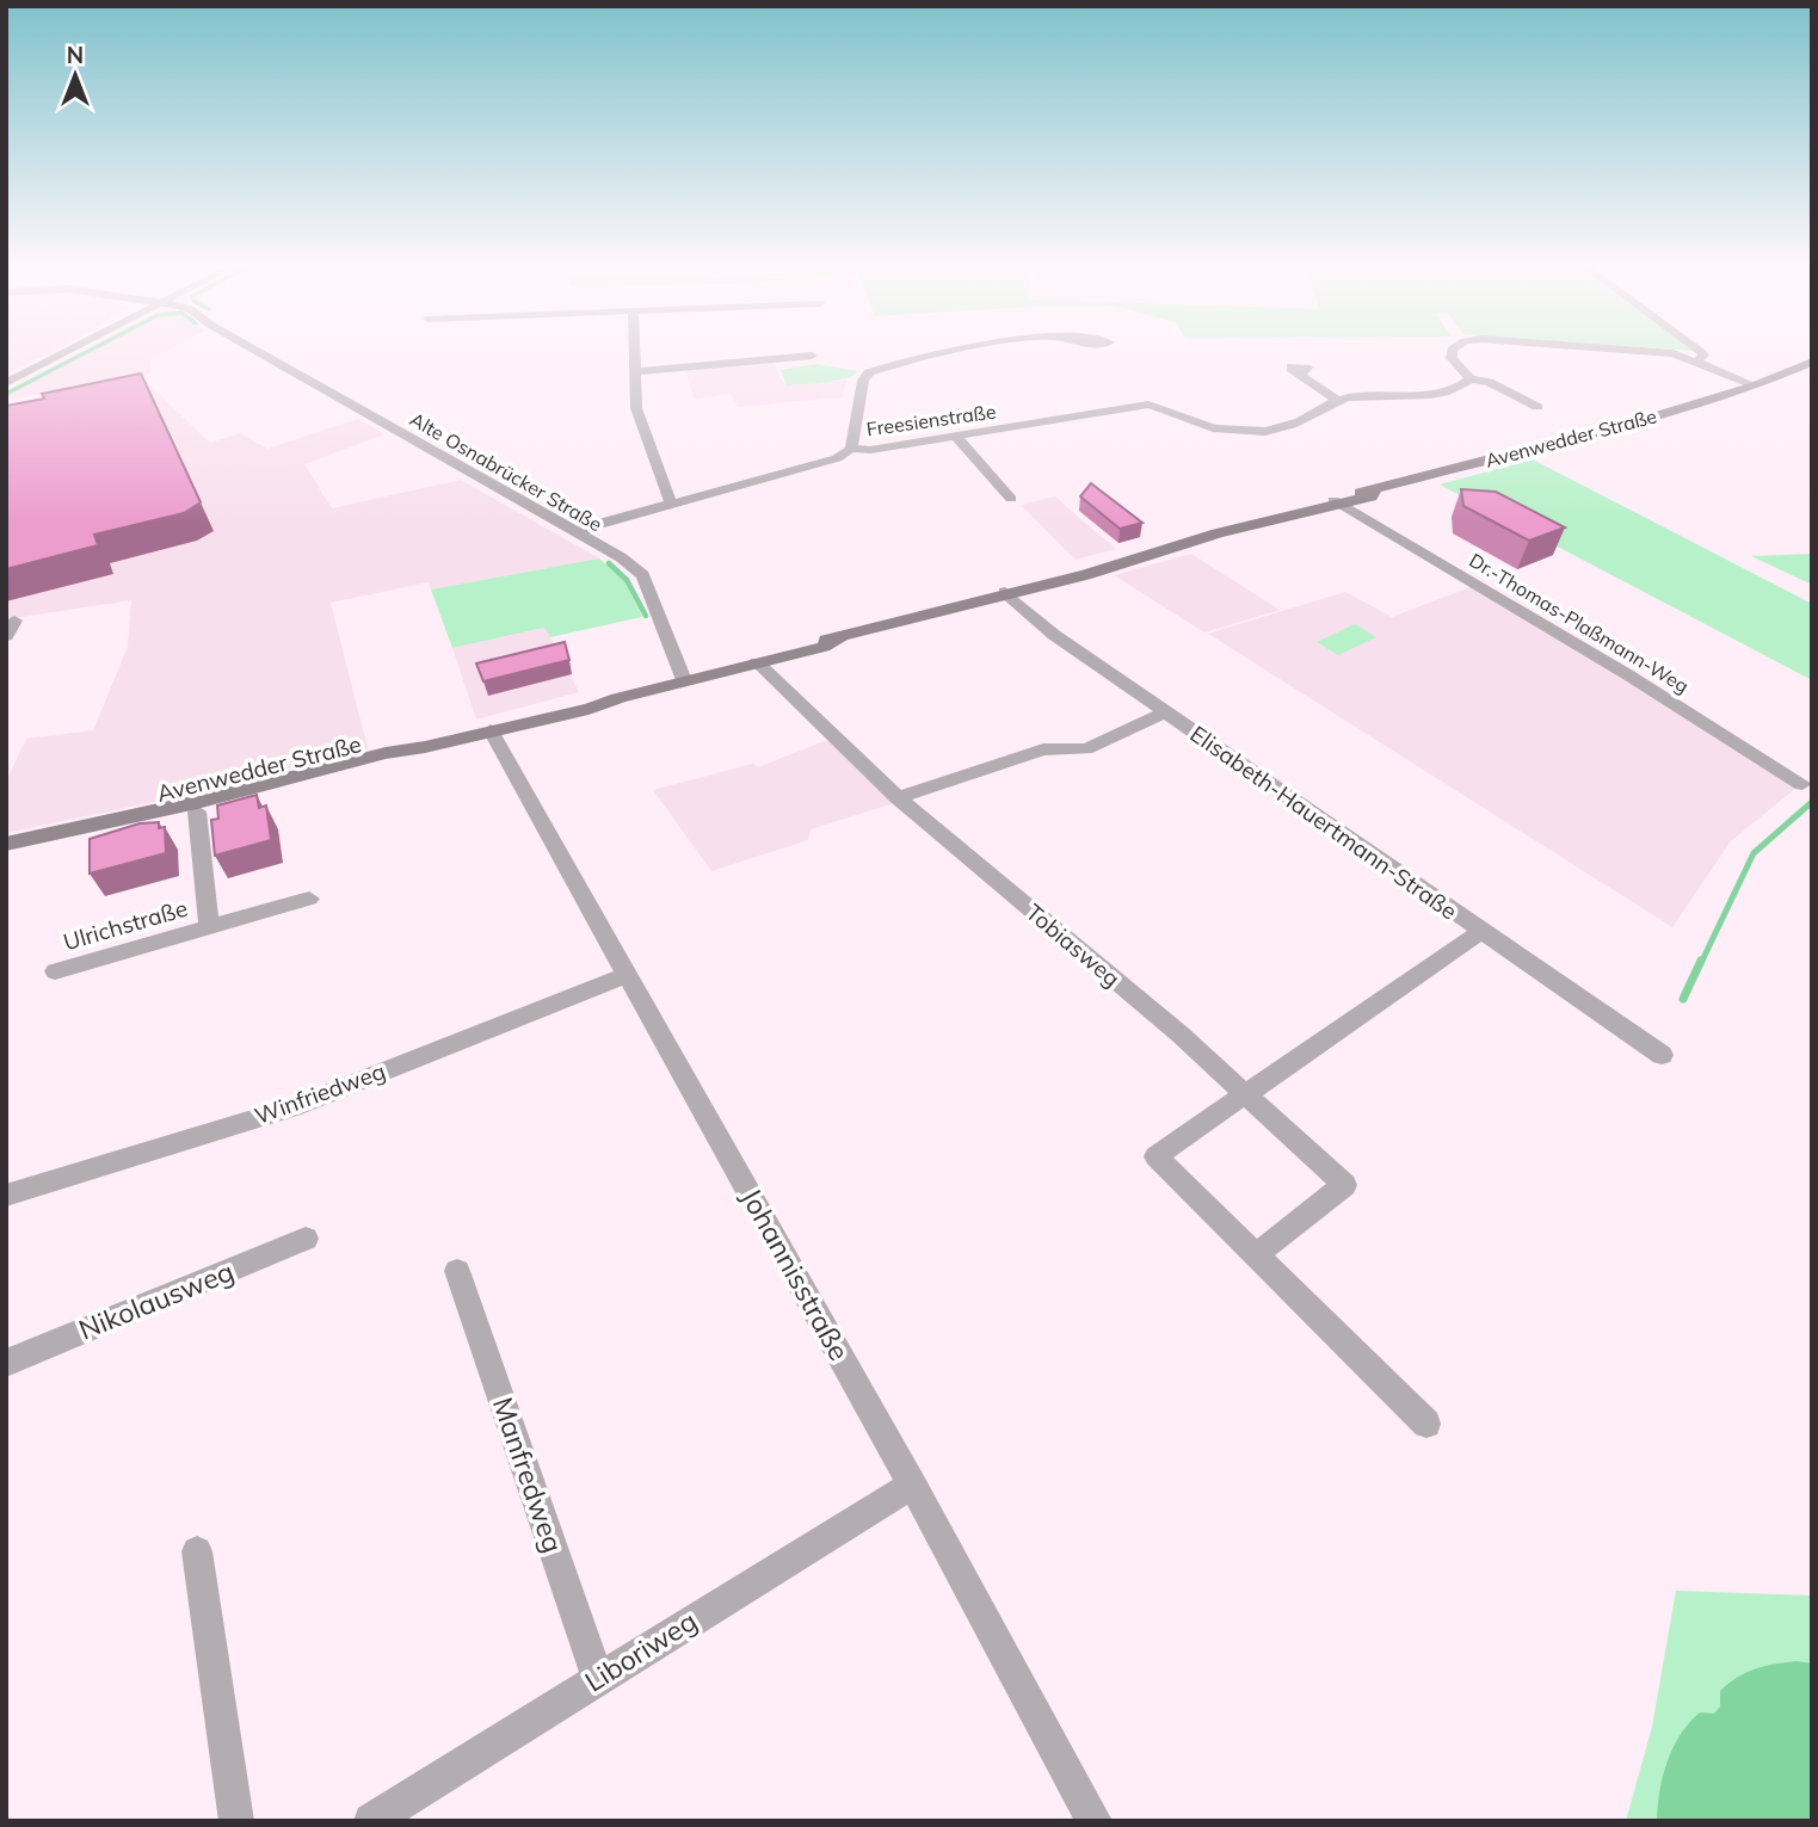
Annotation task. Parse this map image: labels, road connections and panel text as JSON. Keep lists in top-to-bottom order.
{
  "streets": {
    "main road": ["Avenwedder Straße"],
    "street": [
      "Freesienstraße",
      "Alte Osnabrücker Straße",
      "Dr.-Thomas-Plaßmann-Weg",
      "Elisabeth-Hauertmann-Straße",
      "Ulrichstraße",
      "Tobiasweg",
      "Winfriedweg",
      "Johannisstraße",
      "Nikolausweg",
      "Manfredweg",
      "Liboriweg"
    ]
  },
  "crossings": [
    ["Freesienstraße", "Alte Osnabrücker Straße"],
    ["Avenwedder Straße", "Alte Osnabrücker Straße"],
    ["Avenwedder Straße", "Dr.-Thomas-Plaßmann-Weg"],
    ["Avenwedder Straße", "Elisabeth-Hauertmann-Straße"],
    ["Avenwedder Straße", "Ulrichstraße"],
    ["Avenwedder Straße", "Tobiasweg"],
    ["Avenwedder Straße", "Johannisstraße"],
    ["Elisabeth-Hauertmann-Straße", "Tobiasweg"],
    ["Winfriedweg", "Johannisstraße"],
    ["Johannisstraße", "Liboriweg"],
    ["Manfredweg", "Liboriweg"]
  ],
  "north": "top"
}
